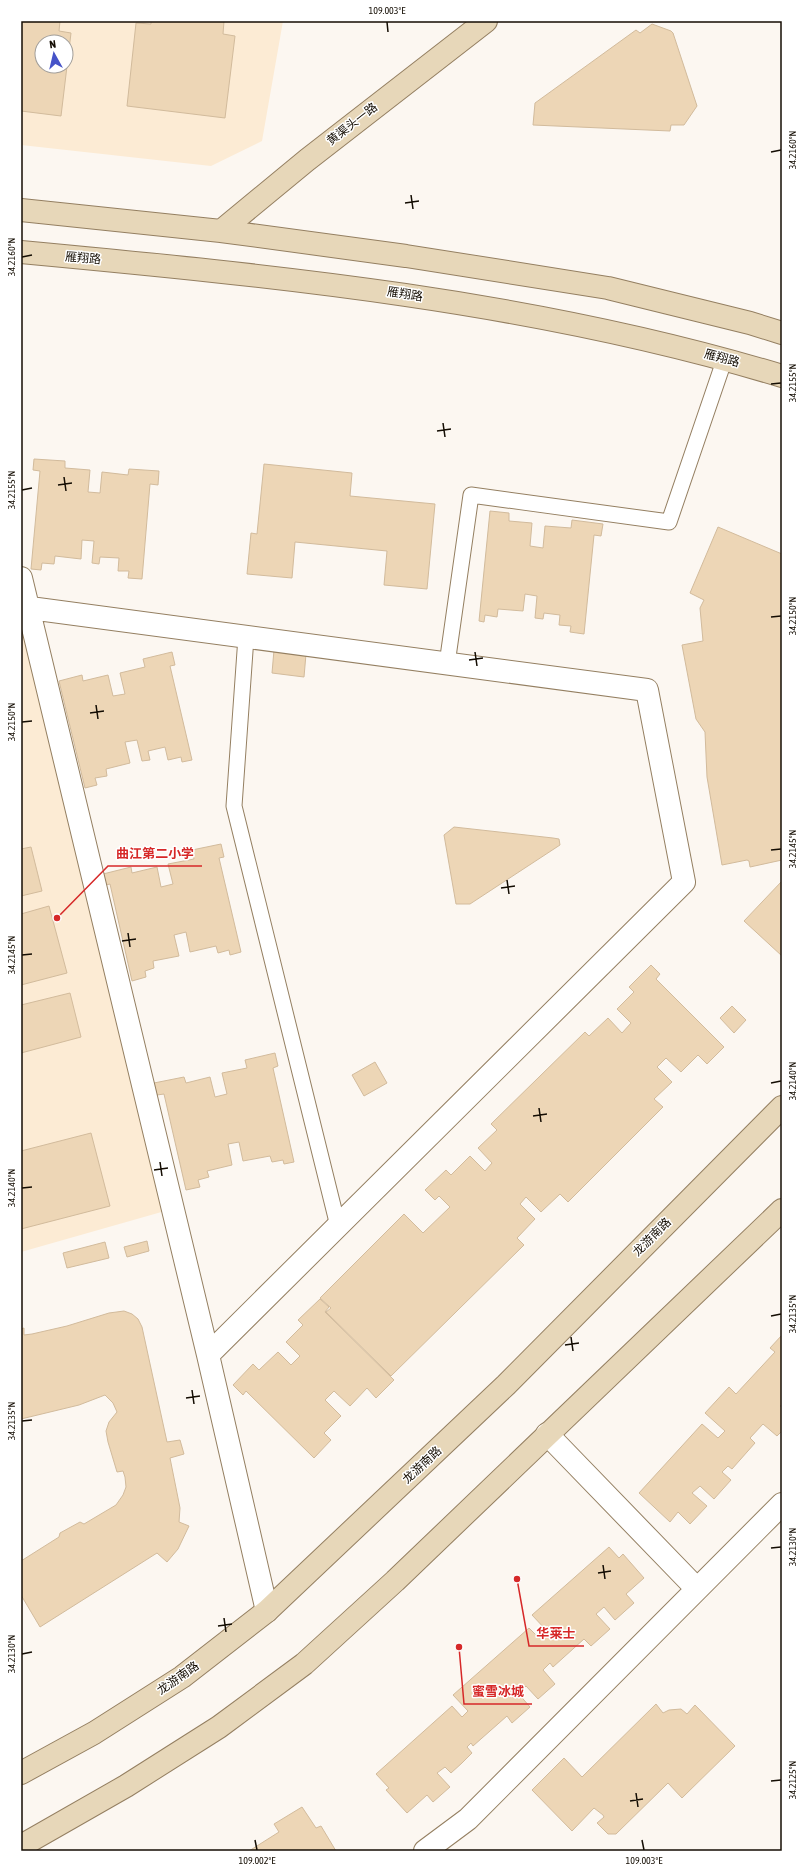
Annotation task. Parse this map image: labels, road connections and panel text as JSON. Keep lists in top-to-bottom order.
{
  "streets": {
    "main road": ["黄渠头一路", "雁翔路", "龙游南路"]
  },
  "places": ["曲江第二小学", "华莱士", "蜜雪冰城"],
  "north": "top",
  "coordinates": [
    "109.003°E",
    "34.2160°N",
    "34.2155°N",
    "34.2150°N",
    "34.2145°N",
    "34.2140°N",
    "34.2135°N",
    "34.2130°N",
    "34.2125°N",
    "109.002°E"
  ]
}
